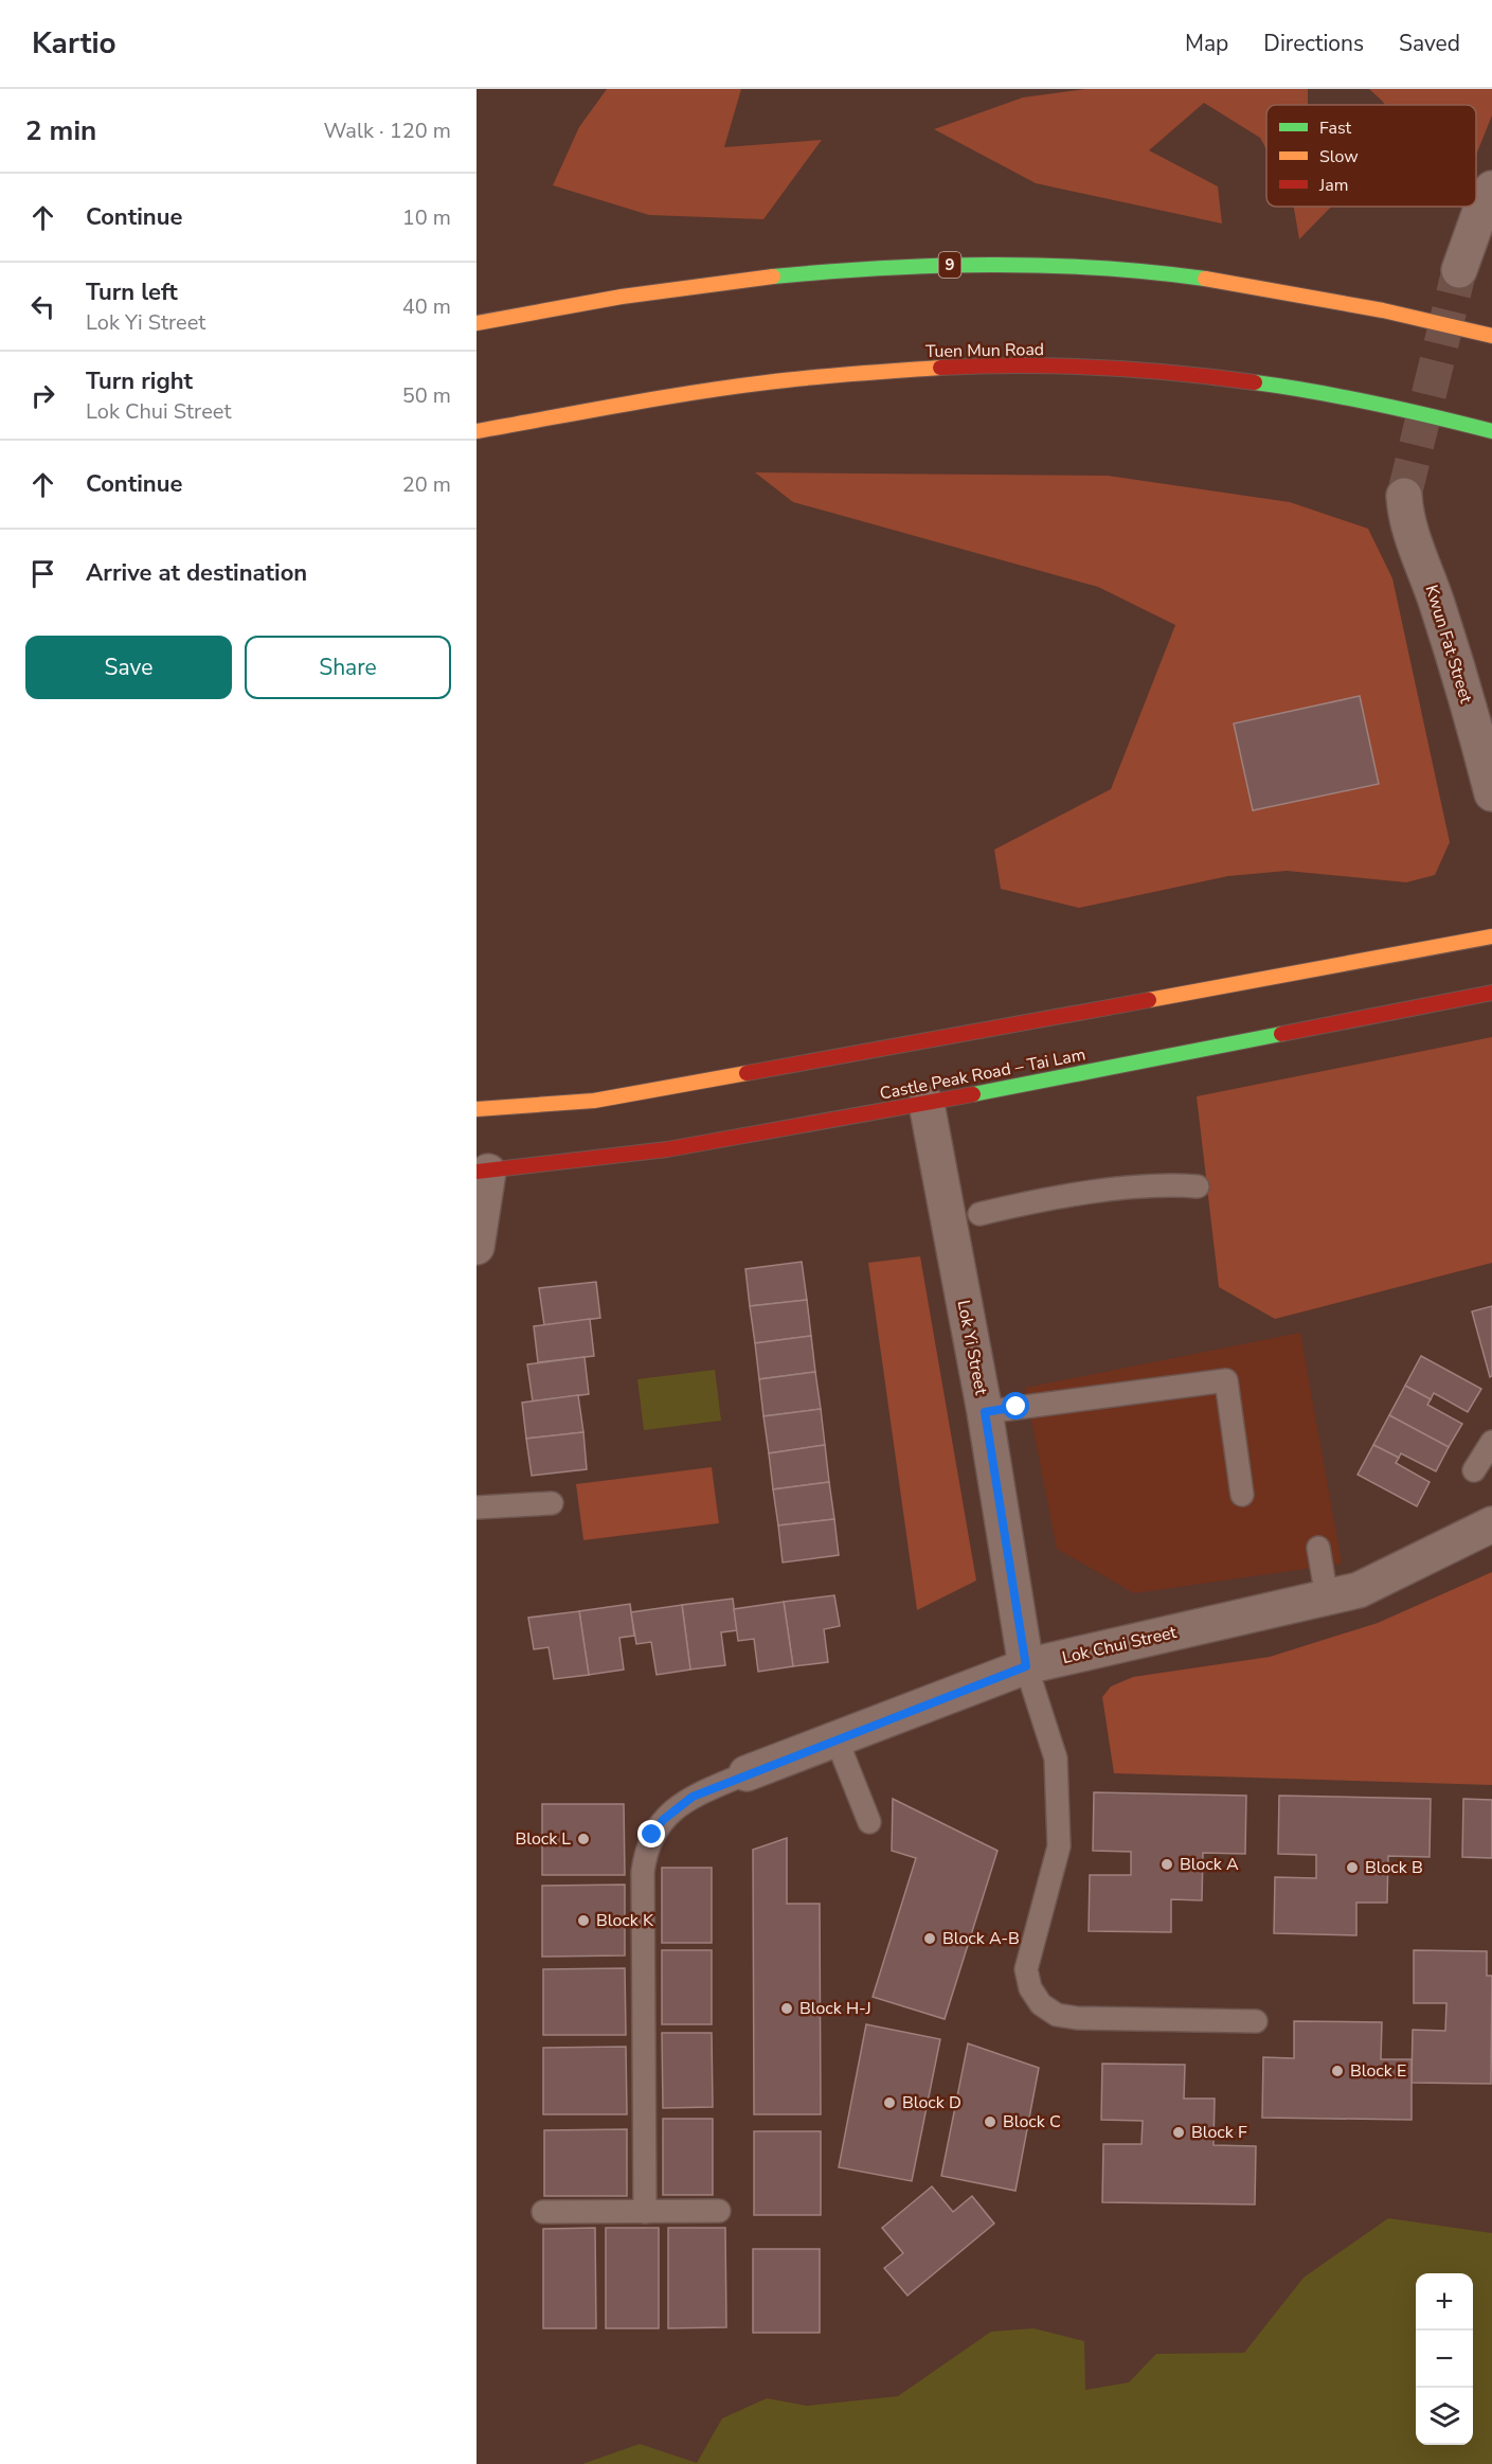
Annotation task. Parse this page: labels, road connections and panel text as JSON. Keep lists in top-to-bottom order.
{
  "streets": {
    "main road": ["9", "Tuen Mun Road", "Castle Peak Road – Tai Lam"],
    "street": ["Kwun Fat Street", "Lok Yi Street", "Lok Chui Street"]
  },
  "crossings": [
    ["Castle Peak Road – Tai Lam", "Lok Yi Street"],
    ["Lok Yi Street", "Lok Chui Street"]
  ],
  "places": [
    "Block L",
    "Block A",
    "Block B",
    "Block K",
    "Block A-B",
    "Block H-J",
    "Block E",
    "Block D",
    "Block C",
    "Block F"
  ],
  "legend": ["Fast", "Slow", "Jam"],
  "page": {
    "header": "Kartio",
    "nav": ["Map", "Directions", "Saved"],
    "heading": ["2 min", "Walk · 120 m"],
    "list": [
      ["Continue", "10 m"],
      ["Turn left", "Lok Yi Street", "40 m"],
      ["Turn right", "Lok Chui Street", "50 m"],
      ["Continue", "20 m"],
      "Arrive at destination"
    ],
    "buttons": ["Save", "Share"],
    "map_buttons": ["+", "−"]
  }
}
